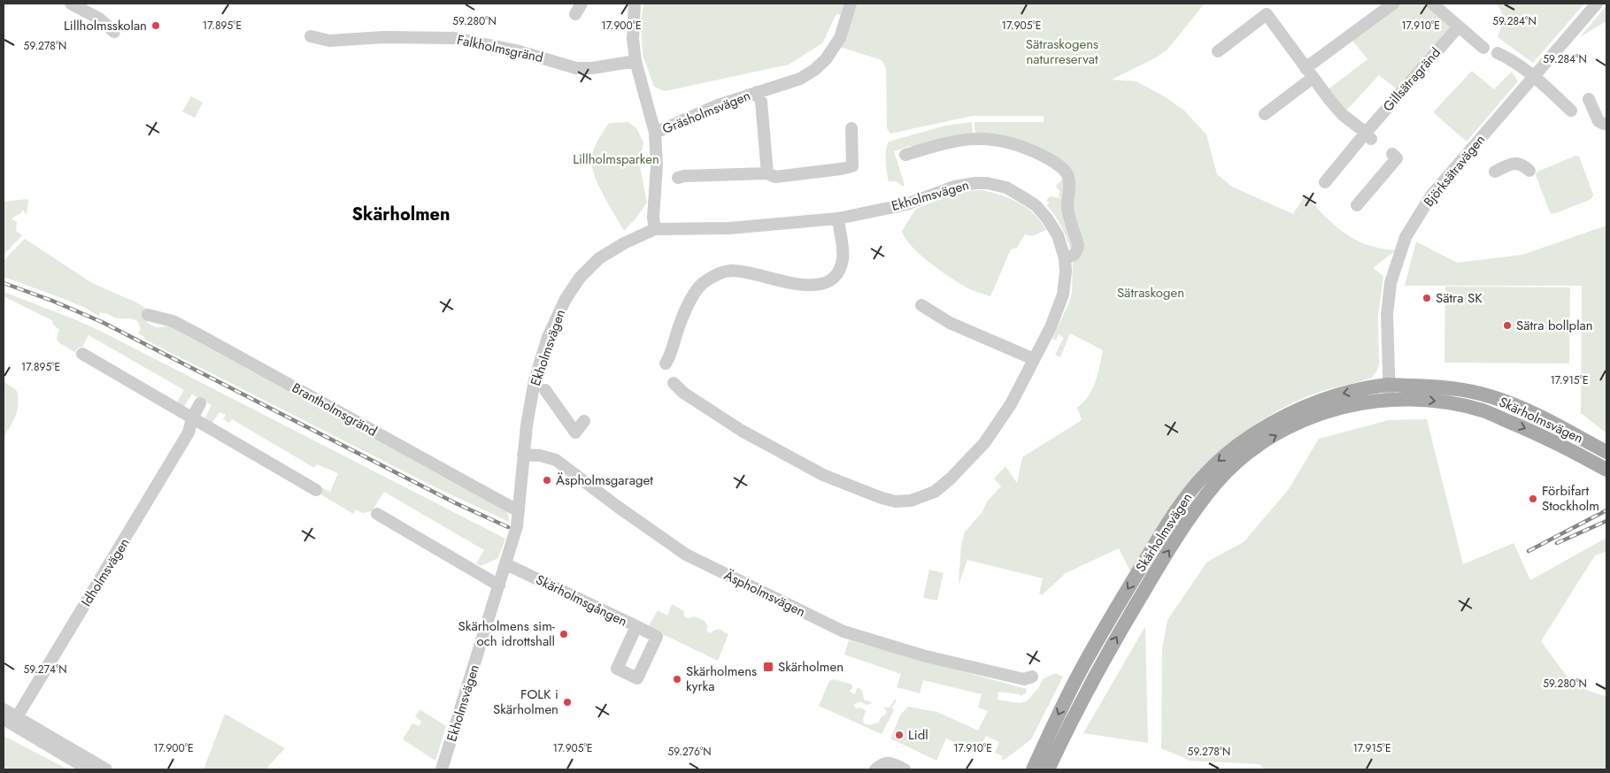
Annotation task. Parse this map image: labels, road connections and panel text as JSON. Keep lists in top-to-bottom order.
{
  "streets": {
    "main road": ["Skärholmsvägen"],
    "street": [
      "Falkholmsgränd",
      "Gillsätragränd",
      "Gräsholmsvägen",
      "Björksätravägen",
      "Ekholmsvägen",
      "Brantholmsgränd",
      "Idholmsvägen",
      "Äspholmsvägen",
      "Skärholmsgången"
    ]
  },
  "crossings": [
    ["Björksätravägen", "Skärholmsvägen"],
    ["Ekholmsvägen", "Brantholmsgränd"],
    ["Ekholmsvägen", "Äspholmsvägen"],
    ["Ekholmsvägen", "Skärholmsgången"]
  ],
  "districts": ["Skärholmen"],
  "parks": ["Sätraskogens naturreservat", "Lillholmsparken", "Sätraskogen"],
  "places": {
    "other": [
      "Lillholmsskolan",
      "Sätra SK",
      "Sätra bollplan",
      "Äspholmsgaraget",
      "Förbifart Stockholm",
      "Skärholmens sim- och idrottshall",
      "Skärholmens kyrka",
      "FOLK i Skärholmen",
      "Lidl"
    ],
    "transit": ["Skärholmen"]
  },
  "coordinates": [
    "59.284°N",
    "59.280°N",
    "17.895°E",
    "17.900°E",
    "17.905°E",
    "17.910°E",
    "59.278°N",
    "17.915°E",
    "59.274°N",
    "59.276°N"
  ]
}
